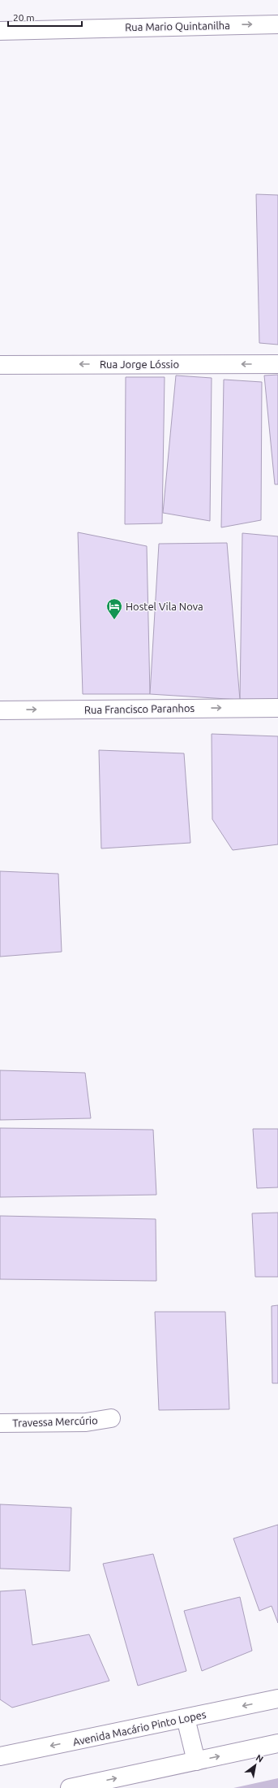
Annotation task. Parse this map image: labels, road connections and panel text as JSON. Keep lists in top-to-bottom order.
{
  "streets": {
    "street": [
      "Rua Mario Quintanilha",
      "Rua Jorge Lóssio",
      "Rua Francisco Paranhos",
      "Travessa Mercúrio",
      "Avenida Macário Pinto Lopes"
    ]
  },
  "one_way": ["Rua Mario Quintanilha", "Rua Jorge Lóssio", "Rua Francisco Paranhos"],
  "places": {
    "hotel": ["Hostel Vila Nova"]
  },
  "scale_bar": "20 m",
  "north": "top right"
}
